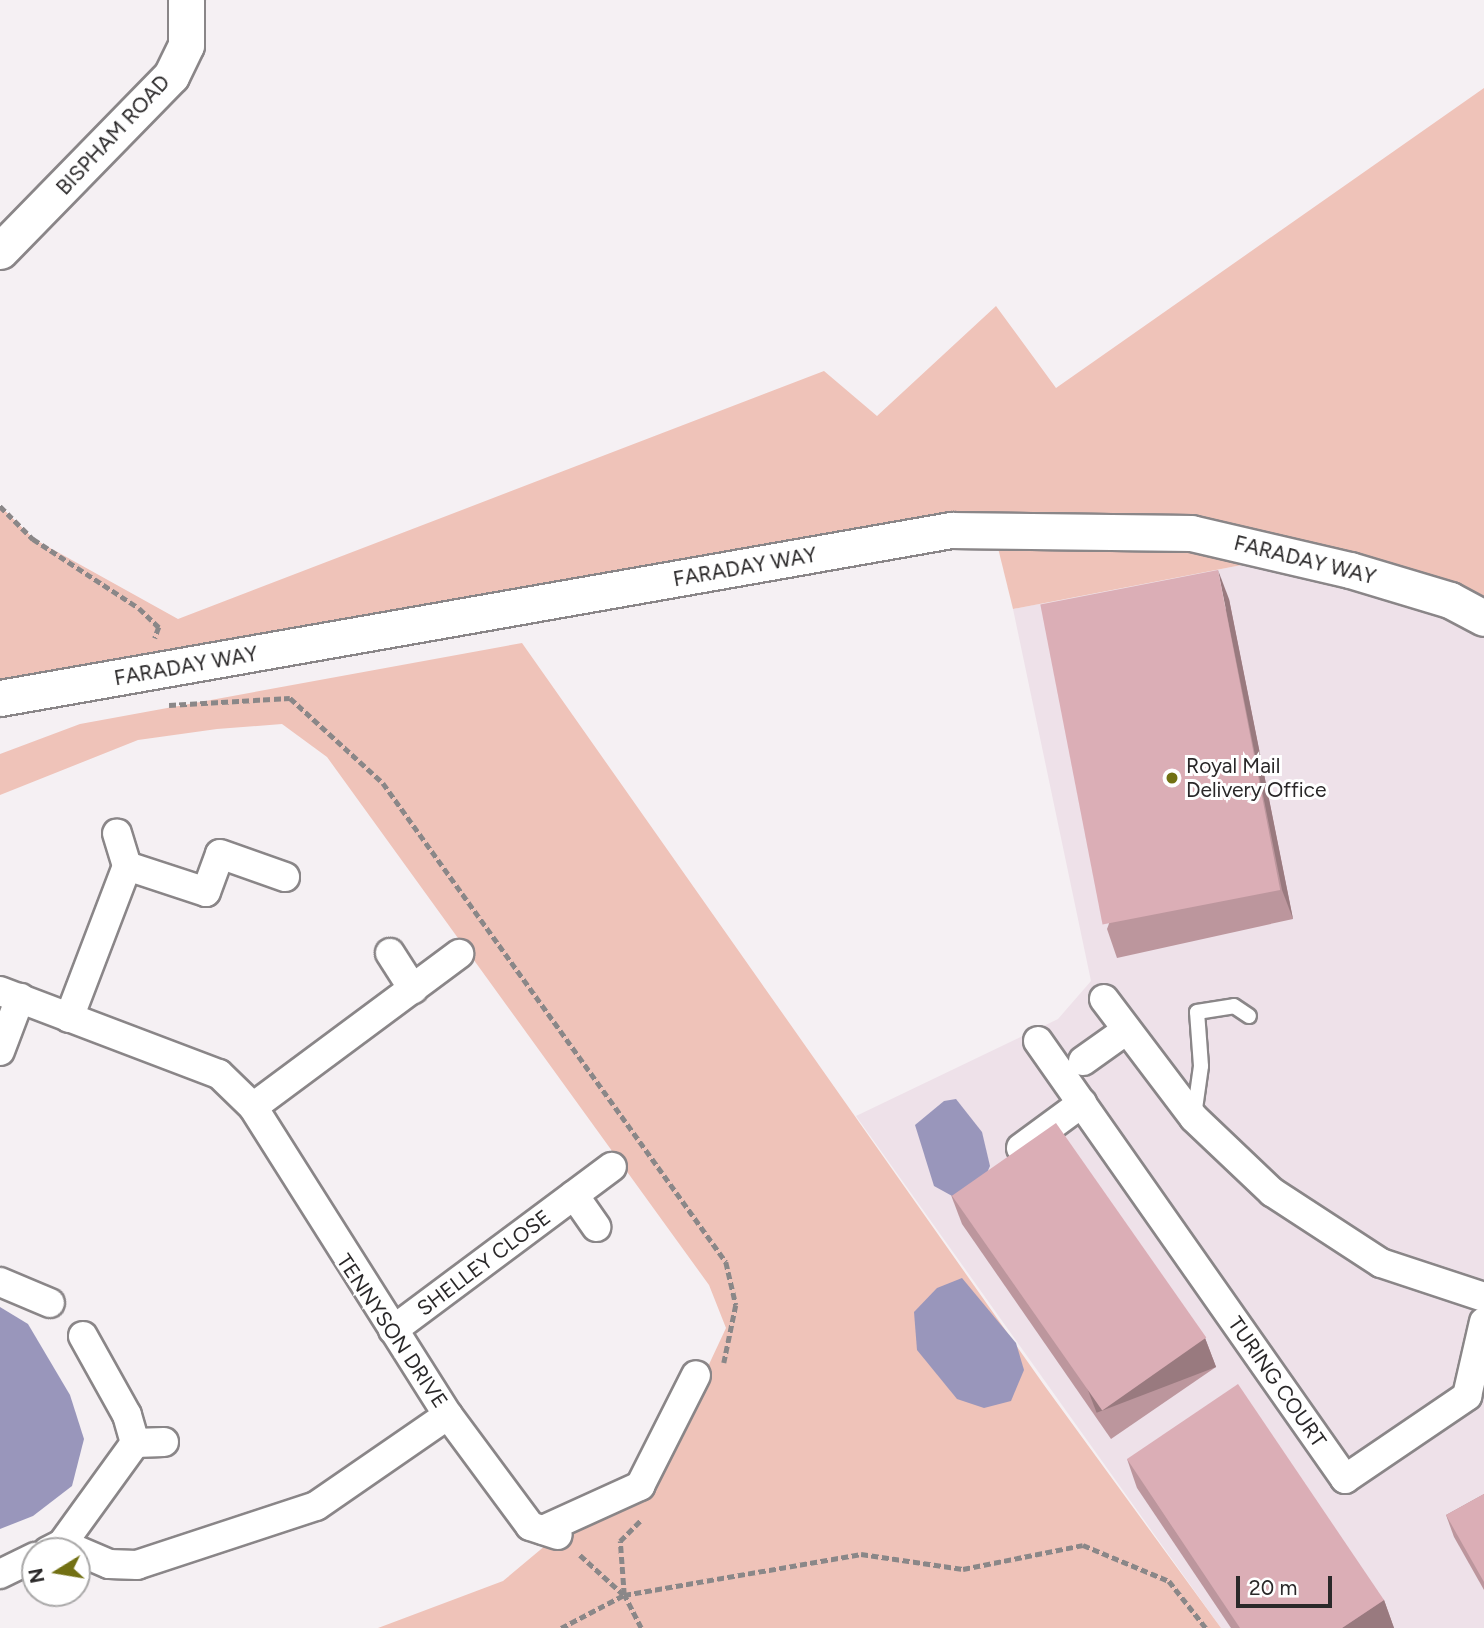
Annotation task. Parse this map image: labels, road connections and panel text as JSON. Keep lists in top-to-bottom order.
{
  "streets": {
    "street": [
      "BISPHAM ROAD",
      "FARADAY WAY",
      "SHELLEY CLOSE",
      "TENNYSON DRIVE",
      "TURING COURT"
    ]
  },
  "crossings": [
    ["SHELLEY CLOSE", "TENNYSON DRIVE"]
  ],
  "places": ["Royal Mail Delivery Office"],
  "scale_bar": "20 m",
  "north": "left"
}
